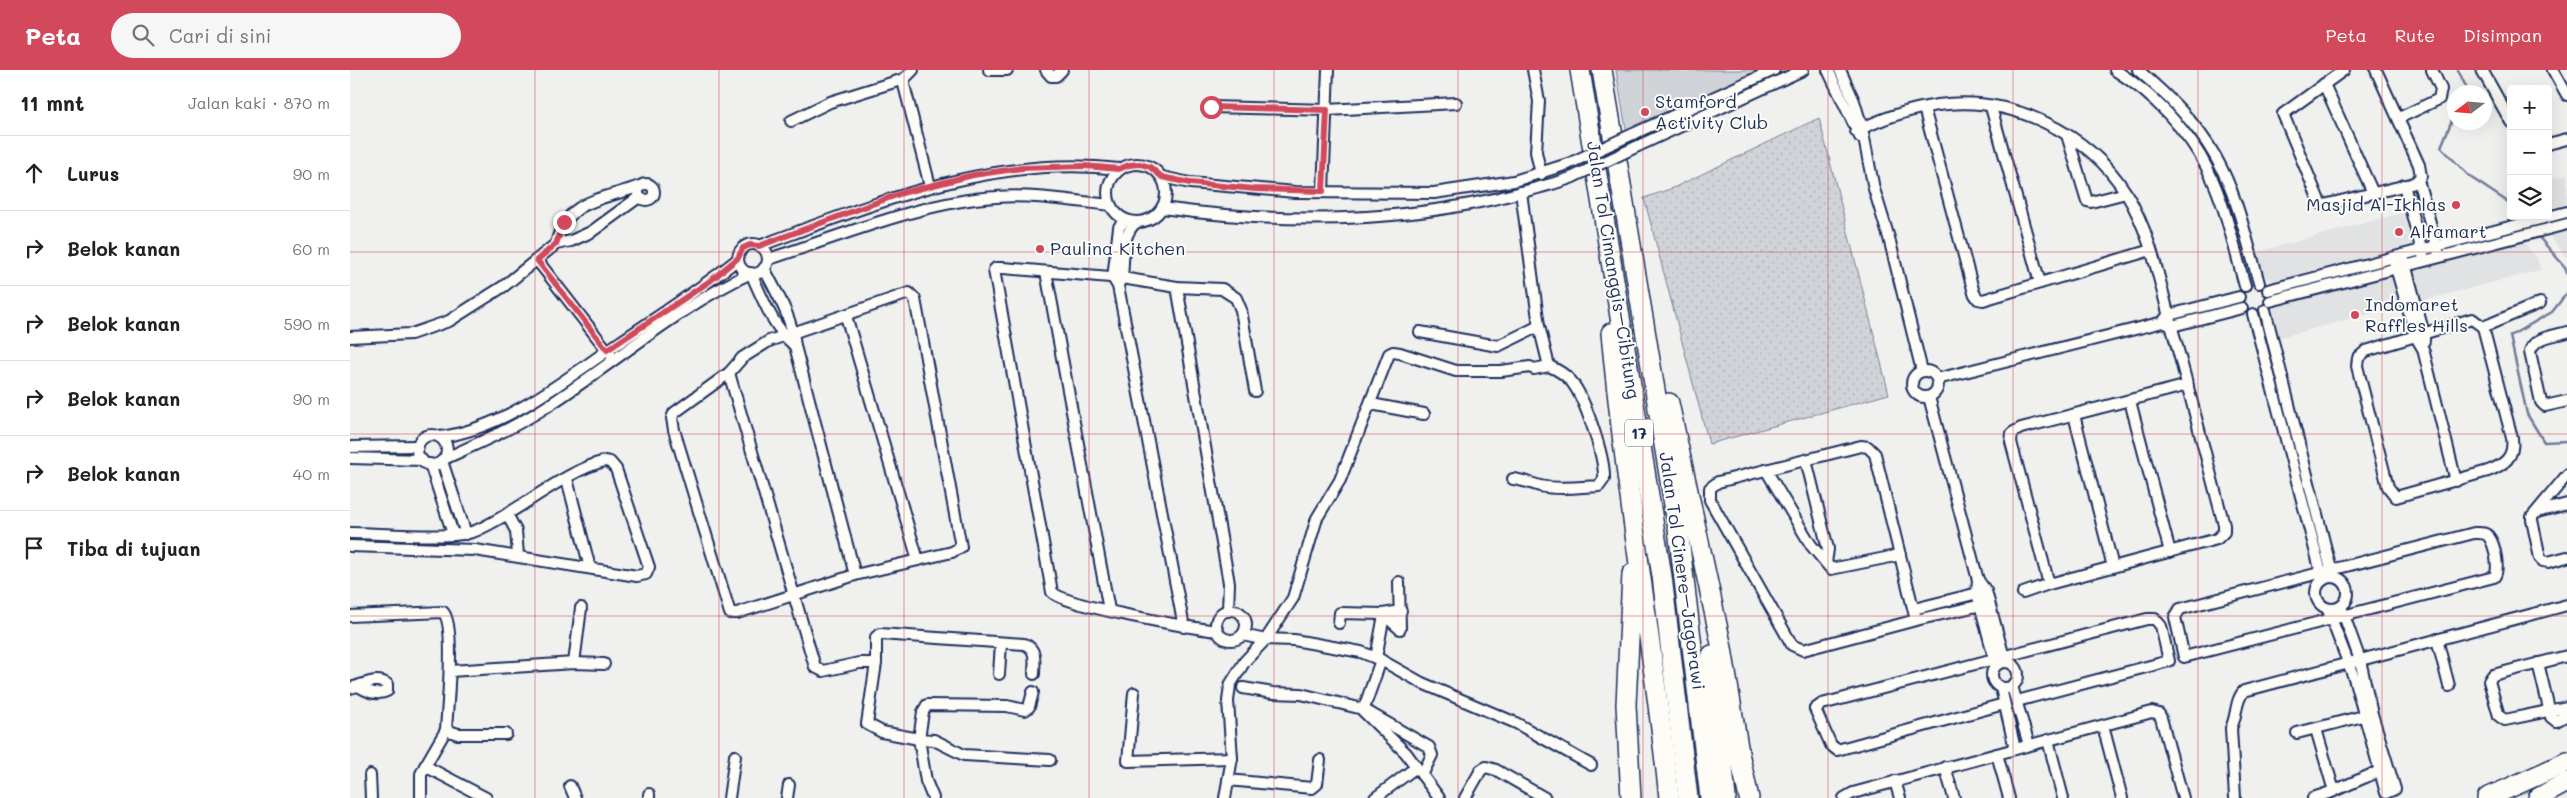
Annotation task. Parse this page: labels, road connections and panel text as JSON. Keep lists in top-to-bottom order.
{
  "streets": {
    "highway": ["Jalan Tol Cimanggis–Cibitung", "17", "Jalan Tol Cinere–Jagorawi"]
  },
  "crossings": [
    ["Jalan Tol Cimanggis–Cibitung", "Jalan Tol Cinere–Jagorawi"]
  ],
  "places": [
    "Stamford Activity Club",
    "Masjid Al-Ikhlas",
    "Alfamart",
    "Paulina Kitchen",
    "Indomaret Raffles Hills"
  ],
  "north": "left",
  "page": {
    "header": "Peta",
    "search": "Cari di sini",
    "nav": ["Peta", "Rute", "Disimpan"],
    "heading": ["11 mnt", "Jalan kaki · 870 m"],
    "map_buttons": ["+", "−"],
    "list": [
      ["Lurus", "90 m"],
      ["Belok kanan", "60 m"],
      ["Belok kanan", "590 m"],
      ["Belok kanan", "90 m"],
      ["Belok kanan", "40 m"],
      "Tiba di tujuan"
    ]
  }
}
